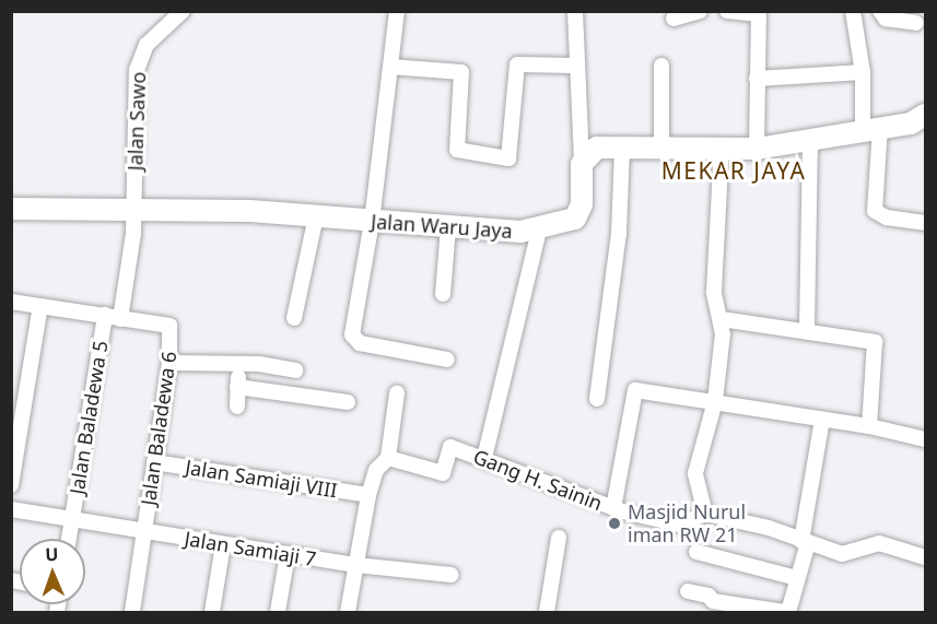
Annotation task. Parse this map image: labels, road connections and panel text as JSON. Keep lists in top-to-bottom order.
{
  "streets": {
    "street": [
      "Jalan Sawo",
      "Jalan Waru Jaya",
      "Jalan Baladewa 5",
      "Jalan Baladewa 6",
      "Jalan Samiaji VIII",
      "Gang H. Sainin",
      "Jalan Samiaji 7"
    ]
  },
  "crossings": [
    ["Jalan Sawo", "Jalan Waru Jaya"],
    ["Jalan Sawo", "Jalan Baladewa 6"],
    ["Jalan Baladewa 5", "Jalan Samiaji 7"],
    ["Jalan Baladewa 6", "Jalan Samiaji VIII"],
    ["Jalan Baladewa 6", "Jalan Samiaji 7"]
  ],
  "districts": ["MEKAR JAYA"],
  "places": ["Masjid Nurul iman RW 21"],
  "north": "top"
}
